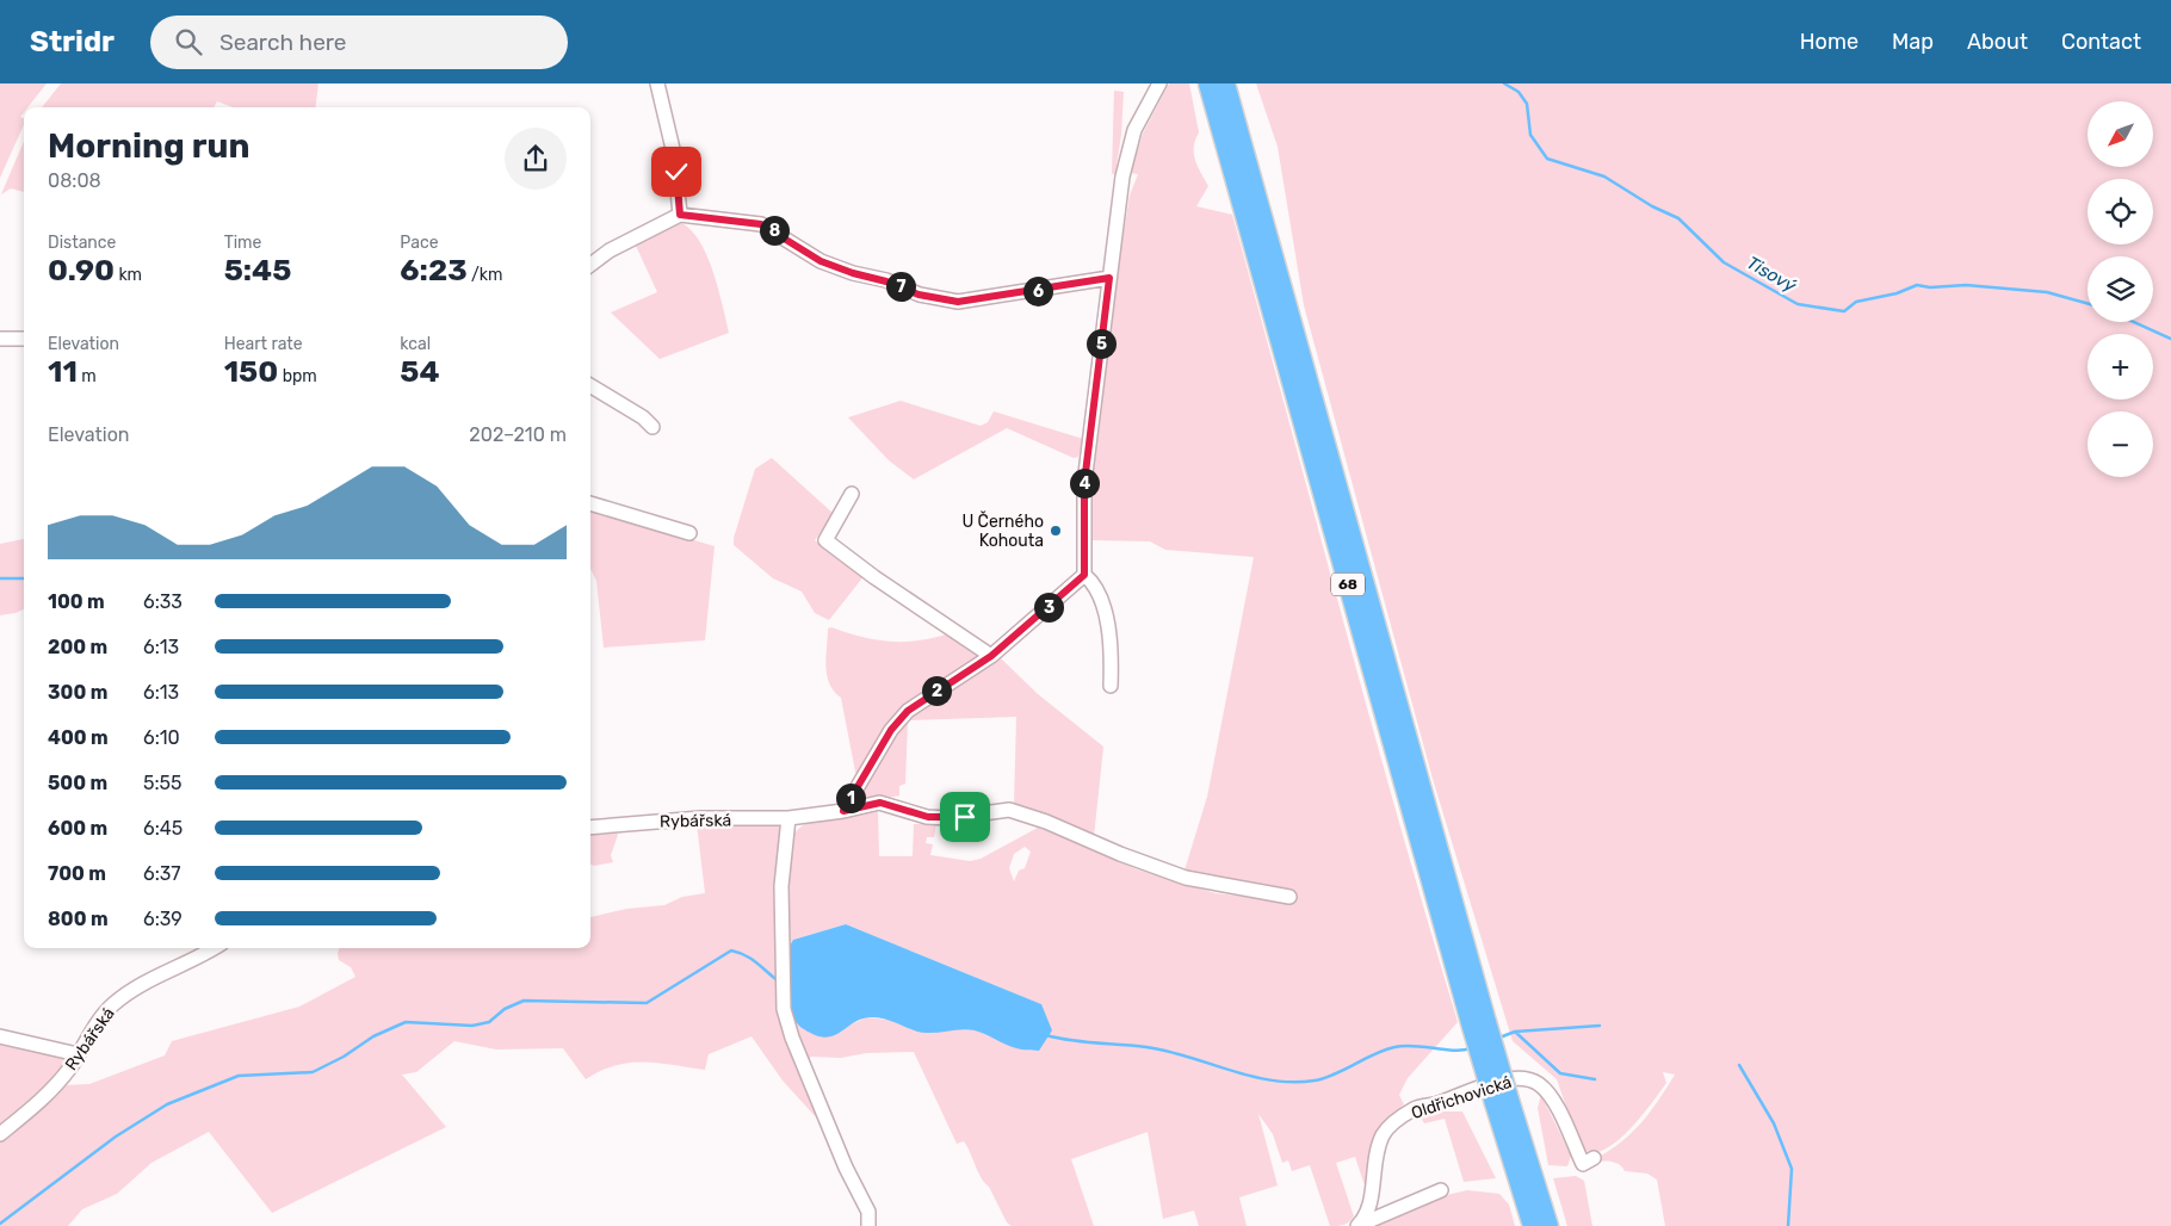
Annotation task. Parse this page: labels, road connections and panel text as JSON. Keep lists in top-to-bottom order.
{
  "streets": {
    "highway": ["68"],
    "street": ["Rybářská", "Oldřichovická"]
  },
  "water": ["Tisový"],
  "places": ["U Černého Kohouta"],
  "north": "bottom left",
  "page": {
    "header": "Stridr",
    "search": "Search here",
    "nav": [
      "Home",
      "Map",
      "About",
      "Contact"
    ],
    "map_buttons": ["+", "−"],
    "heading": ["Morning run", "08:08"],
    "stats": [
      ["Distance", "0.90 km"],
      ["Time", "5:45"],
      ["Pace", "6:23 /km"],
      ["Elevation", "11 m"],
      ["Heart rate", "150 bpm"],
      ["kcal", "54"]
    ],
    "pins": [
      "8",
      "7",
      "6",
      "5",
      "4",
      "3",
      "2",
      "1"
    ],
    "chart": ["Elevation", "202–210 m"],
    "list": [
      {
        "name": "100 m",
        "note": "6:33"
      },
      {
        "name": "200 m",
        "note": "6:13"
      },
      {
        "name": "300 m",
        "note": "6:13"
      },
      {
        "name": "400 m",
        "note": "6:10"
      },
      {
        "name": "500 m",
        "note": "5:55"
      },
      {
        "name": "600 m",
        "note": "6:45"
      },
      {
        "name": "700 m",
        "note": "6:37"
      },
      {
        "name": "800 m",
        "note": "6:39"
      }
    ]
  }
}
